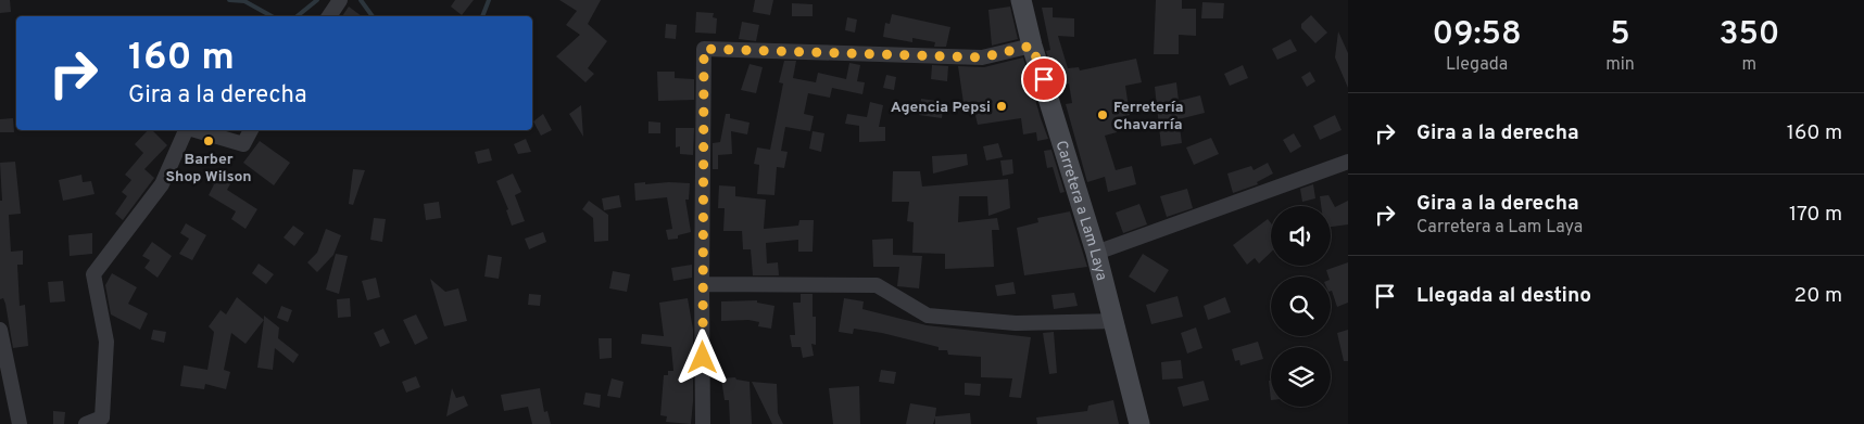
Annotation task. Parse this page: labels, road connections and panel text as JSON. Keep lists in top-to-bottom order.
{
  "streets": {
    "main road": ["Carretera a Lam Laya"]
  },
  "places": ["Agencia Pepsi", "Ferretería Chavarría", "Barber Shop Wilson"],
  "page": {
    "eta": [
      "09:58",
      "Llegada",
      "5",
      "min",
      "350",
      "m"
    ],
    "turn": ["160 m", "Gira a la derecha"],
    "list": [
      {
        "name": "Gira a la derecha",
        "value": "160 m"
      },
      {
        "name": "Gira a la derecha",
        "note": "Carretera a Lam Laya",
        "value": "170 m"
      },
      {
        "name": "Llegada al destino",
        "value": "20 m"
      }
    ]
  }
}
